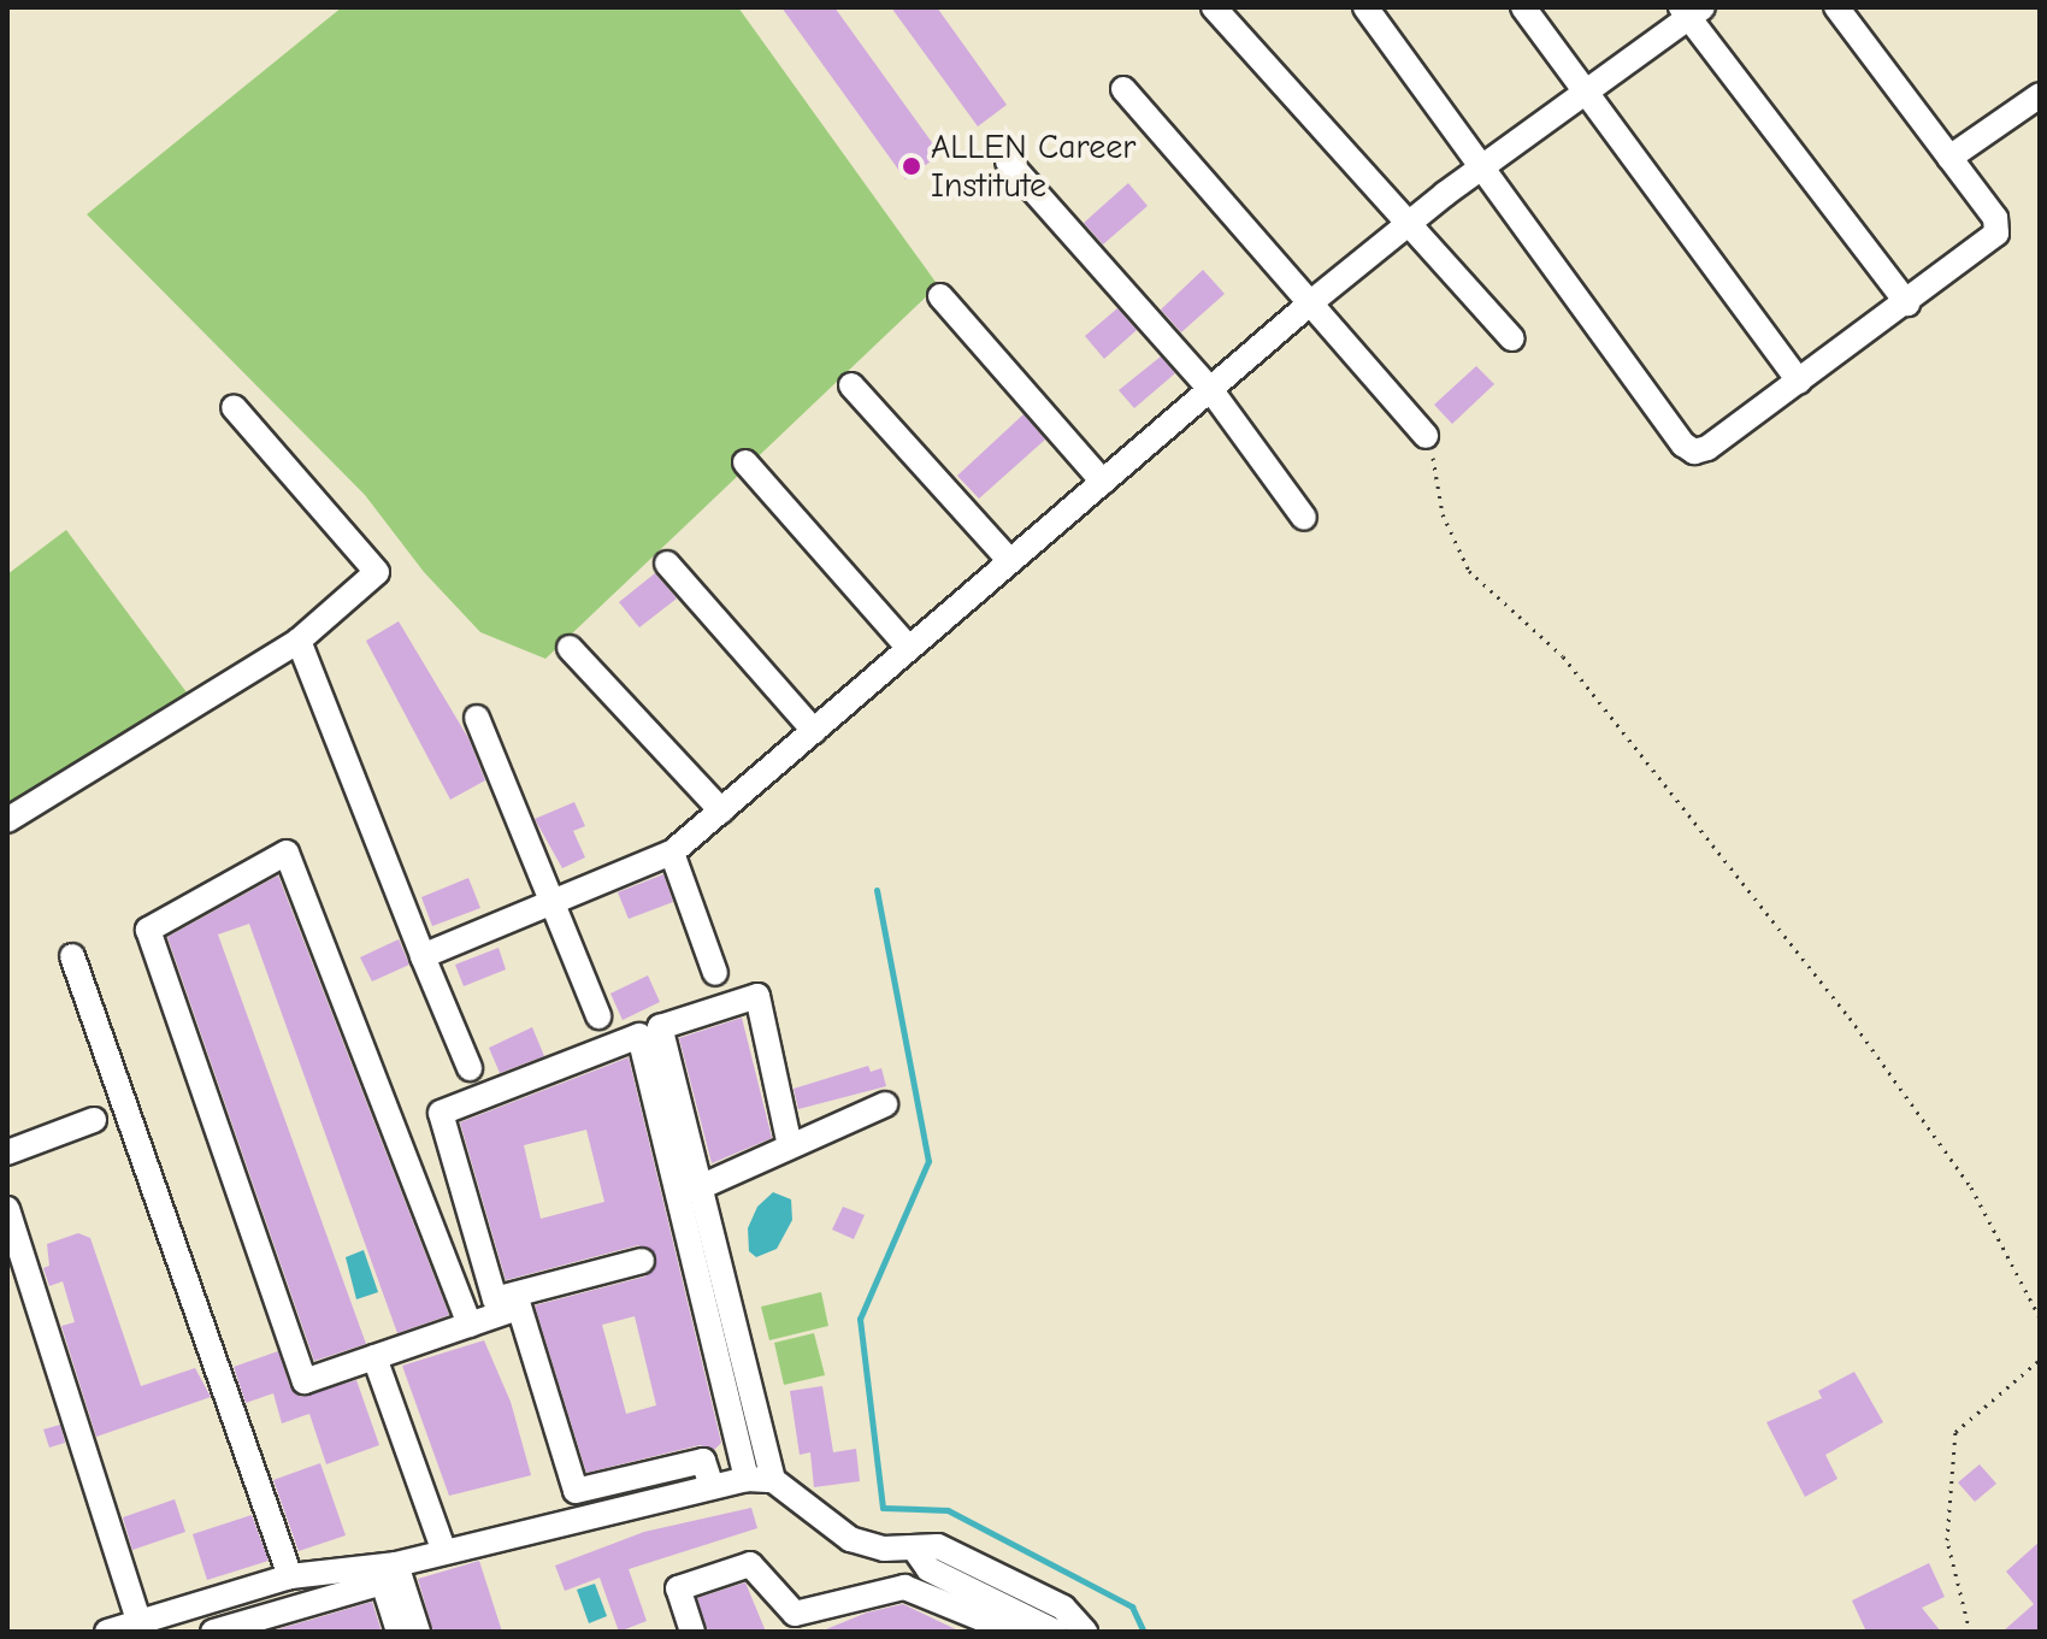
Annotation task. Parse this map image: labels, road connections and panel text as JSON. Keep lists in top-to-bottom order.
{
  "places": ["ALLEN Career Institute"]
}
